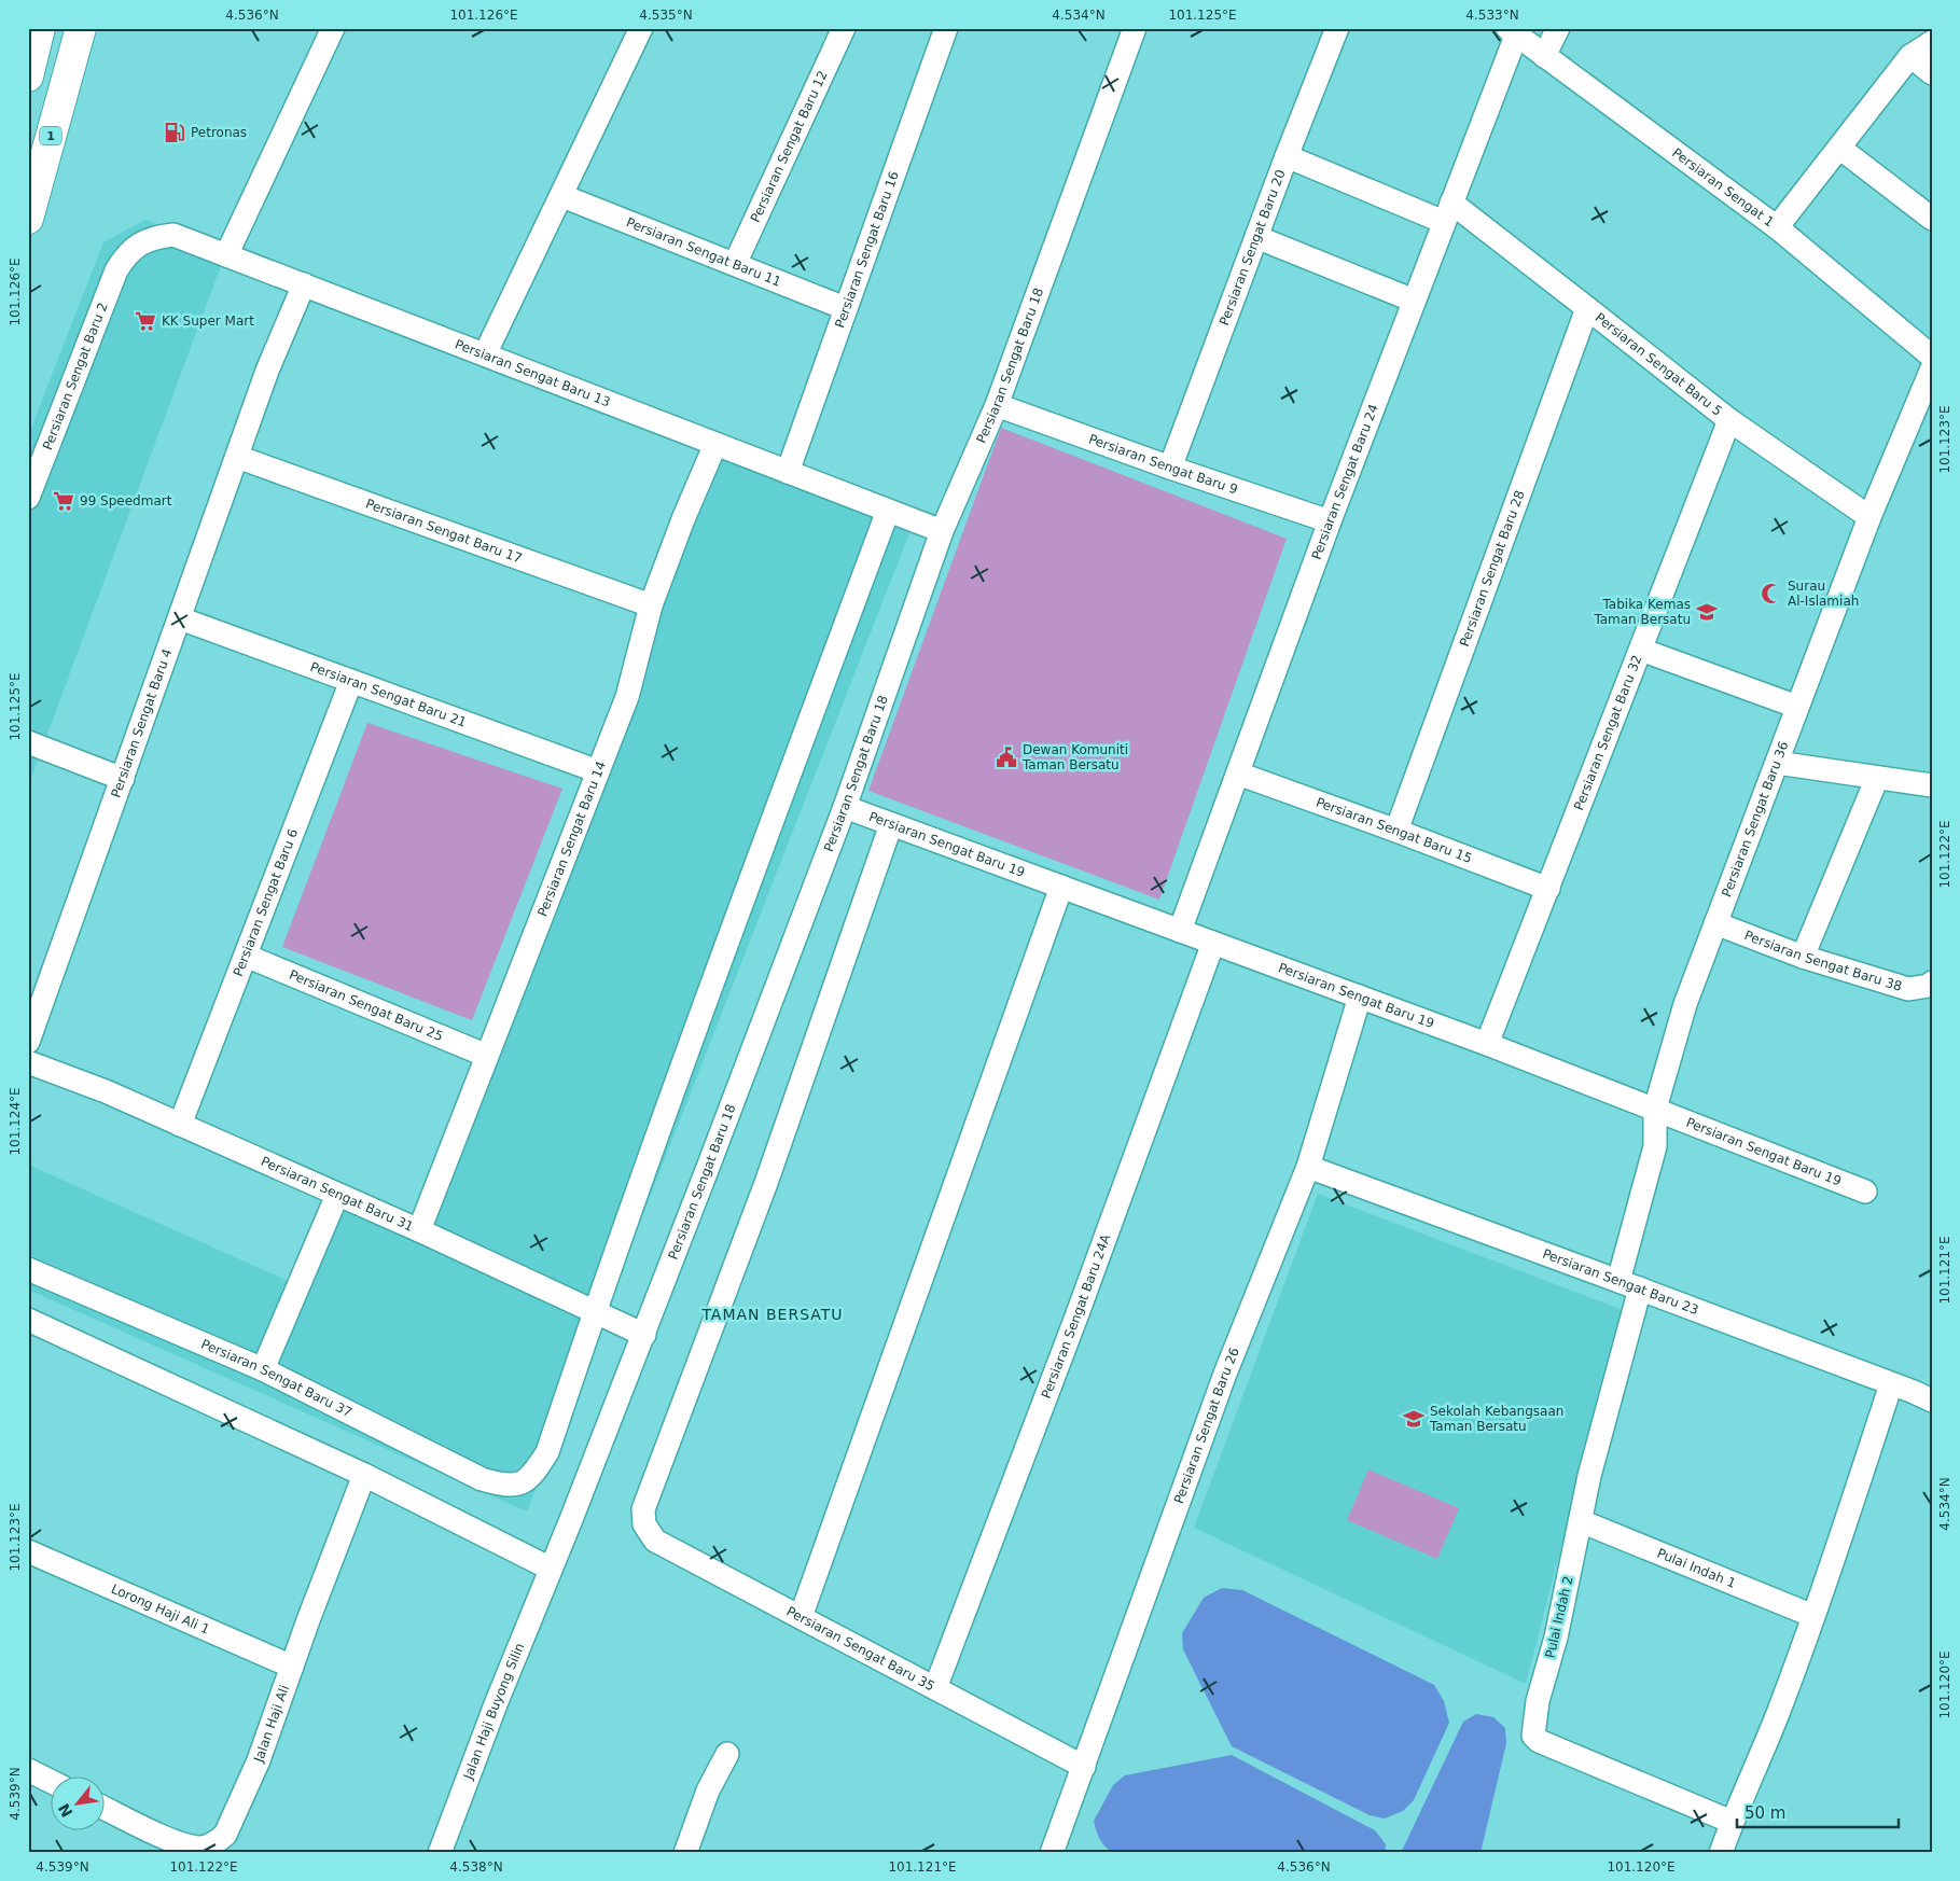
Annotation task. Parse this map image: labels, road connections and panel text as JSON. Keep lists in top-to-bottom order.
{
  "streets": {
    "highway": ["1"],
    "street": [
      "Persiaran Sengat Baru 12",
      "Persiaran Sengat 1",
      "Persiaran Sengat Baru 20",
      "Persiaran Sengat Baru 16",
      "Persiaran Sengat Baru 11",
      "Persiaran Sengat Baru 5",
      "Persiaran Sengat Baru 18",
      "Persiaran Sengat Baru 13",
      "Persiaran Sengat Baru 2",
      "Persiaran Sengat Baru 9",
      "Persiaran Sengat Baru 24",
      "Persiaran Sengat Baru 17",
      "Persiaran Sengat Baru 28",
      "Persiaran Sengat Baru 21",
      "Persiaran Sengat Baru 4",
      "Persiaran Sengat Baru 32",
      "Persiaran Sengat Baru 36",
      "Persiaran Sengat Baru 15",
      "Persiaran Sengat Baru 14",
      "Persiaran Sengat Baru 19",
      "Persiaran Sengat Baru 6",
      "Persiaran Sengat Baru 38",
      "Persiaran Sengat Baru 25",
      "Persiaran Sengat Baru 31",
      "Persiaran Sengat Baru 23",
      "Persiaran Sengat Baru 24A",
      "Persiaran Sengat Baru 37",
      "Persiaran Sengat Baru 26",
      "Pulai Indah 1",
      "Lorong Haji Ali 1",
      "Pulai Indah 2",
      "Persiaran Sengat Baru 35",
      "Jalan Haji Buyong Silin",
      "Jalan Haji Ali"
    ]
  },
  "crossings": [
    ["Persiaran Sengat Baru 12", "Persiaran Sengat Baru 11"],
    ["Persiaran Sengat 1", "Persiaran Sengat Baru 24"],
    ["Persiaran Sengat Baru 20", "Persiaran Sengat Baru 5"],
    ["Persiaran Sengat Baru 20", "Persiaran Sengat Baru 9"],
    ["Persiaran Sengat Baru 16", "Persiaran Sengat Baru 11"],
    ["Persiaran Sengat Baru 16", "Persiaran Sengat Baru 13"],
    ["Persiaran Sengat Baru 5", "Persiaran Sengat Baru 24"],
    ["Persiaran Sengat Baru 5", "Persiaran Sengat Baru 28"],
    ["Persiaran Sengat Baru 5", "Persiaran Sengat Baru 32"],
    ["Persiaran Sengat Baru 5", "Persiaran Sengat Baru 36"],
    ["Persiaran Sengat Baru 18", "Persiaran Sengat Baru 13"],
    ["Persiaran Sengat Baru 18", "Persiaran Sengat Baru 9"],
    ["Persiaran Sengat Baru 18", "Persiaran Sengat Baru 19"],
    ["Persiaran Sengat Baru 18", "Persiaran Sengat Baru 31"],
    ["Persiaran Sengat Baru 18", "Jalan Haji Buyong Silin"],
    ["Persiaran Sengat Baru 13", "Persiaran Sengat Baru 2"],
    ["Persiaran Sengat Baru 13", "Persiaran Sengat Baru 4"],
    ["Persiaran Sengat Baru 13", "Persiaran Sengat Baru 14"],
    ["Persiaran Sengat Baru 9", "Persiaran Sengat Baru 24"],
    ["Persiaran Sengat Baru 24", "Persiaran Sengat Baru 15"],
    ["Persiaran Sengat Baru 24", "Persiaran Sengat Baru 19"],
    ["Persiaran Sengat Baru 17", "Persiaran Sengat Baru 4"],
    ["Persiaran Sengat Baru 17", "Persiaran Sengat Baru 14"],
    ["Persiaran Sengat Baru 28", "Persiaran Sengat Baru 15"],
    ["Persiaran Sengat Baru 21", "Persiaran Sengat Baru 4"],
    ["Persiaran Sengat Baru 21", "Persiaran Sengat Baru 14"],
    ["Persiaran Sengat Baru 21", "Persiaran Sengat Baru 6"],
    ["Persiaran Sengat Baru 32", "Persiaran Sengat Baru 15"],
    ["Persiaran Sengat Baru 32", "Persiaran Sengat Baru 19"],
    ["Persiaran Sengat Baru 36", "Persiaran Sengat Baru 19"],
    ["Persiaran Sengat Baru 36", "Persiaran Sengat Baru 38"],
    ["Persiaran Sengat Baru 36", "Persiaran Sengat Baru 23"],
    ["Persiaran Sengat Baru 14", "Persiaran Sengat Baru 25"],
    ["Persiaran Sengat Baru 14", "Persiaran Sengat Baru 31"],
    ["Persiaran Sengat Baru 19", "Persiaran Sengat Baru 24A"],
    ["Persiaran Sengat Baru 19", "Persiaran Sengat Baru 26"],
    ["Persiaran Sengat Baru 19", "Persiaran Sengat Baru 35"],
    ["Persiaran Sengat Baru 6", "Persiaran Sengat Baru 25"],
    ["Persiaran Sengat Baru 6", "Persiaran Sengat Baru 31"],
    ["Persiaran Sengat Baru 31", "Persiaran Sengat Baru 37"],
    ["Persiaran Sengat Baru 23", "Persiaran Sengat Baru 26"],
    ["Persiaran Sengat Baru 23", "Pulai Indah 2"],
    ["Persiaran Sengat Baru 24A", "Persiaran Sengat Baru 35"],
    ["Persiaran Sengat Baru 26", "Persiaran Sengat Baru 35"],
    ["Pulai Indah 1", "Pulai Indah 2"],
    ["Lorong Haji Ali 1", "Jalan Haji Ali"]
  ],
  "districts": ["TAMAN BERSATU"],
  "places": {
    "fuel station": ["Petronas"],
    "supermarket": ["KK Super Mart", "99 Speedmart"],
    "mosque": ["Surau Al-Islamiah"],
    "school or university": ["Tabika Kemas Taman Bersatu", "Sekolah Kebangsaan Taman Bersatu"],
    "public building": ["Dewan Komuniti Taman Bersatu"]
  },
  "scale_bar": "50 m",
  "north": "bottom left",
  "coordinates": [
    "4.536°N",
    "101.126°E",
    "4.535°N",
    "4.534°N",
    "101.125°E",
    "4.533°N",
    "101.123°E",
    "101.122°E",
    "101.124°E",
    "101.121°E",
    "101.120°E",
    "4.539°N",
    "4.538°N"
  ]
}
